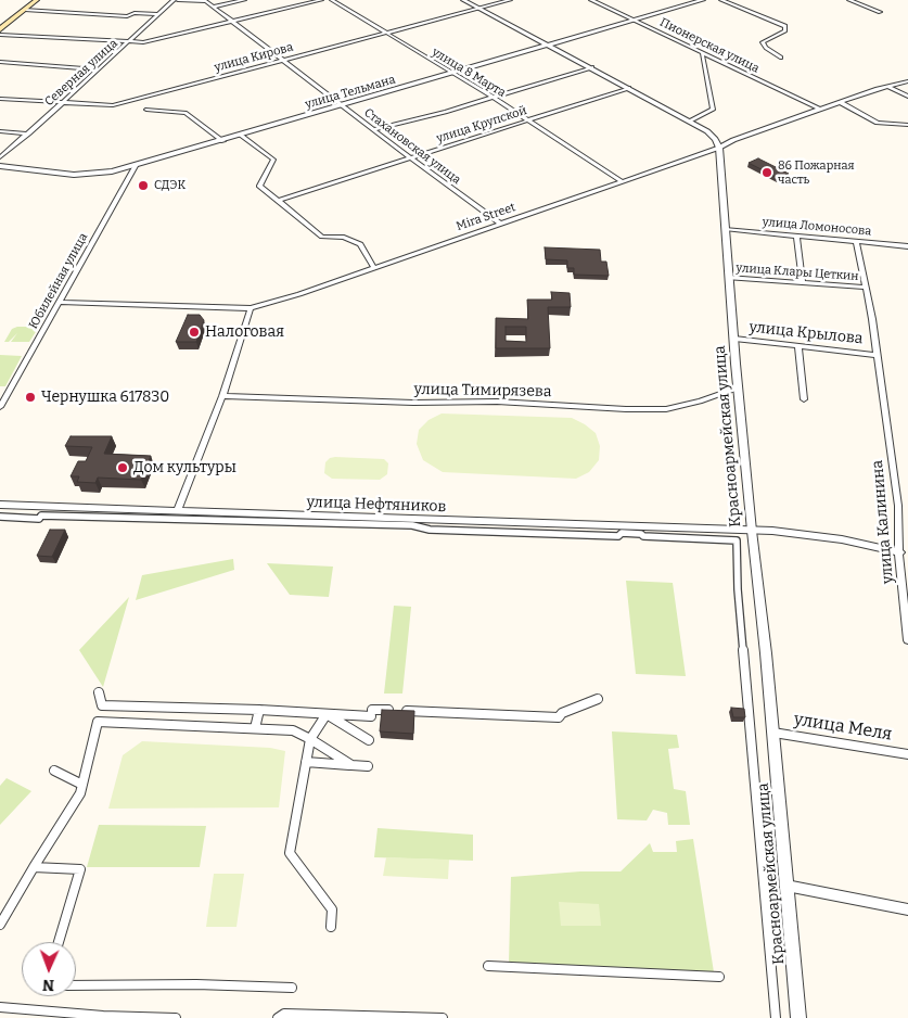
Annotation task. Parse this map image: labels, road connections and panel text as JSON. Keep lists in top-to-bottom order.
{
  "streets": {
    "street": [
      "Пионерская улица",
      "улица Кирова",
      "Северная улица",
      "улица 8 Марта",
      "улица Тельмана",
      "улица Крупской",
      "Стахановская улица",
      "Mira Street",
      "улица Ломоносова",
      "улица Клары Цеткин",
      "Юбилейная улица",
      "улица Крылова",
      "улица Тимирязева",
      "Красноармейская улица",
      "улица Нефтяников",
      "улица Калинина",
      "улица Меля"
    ]
  },
  "crossings": [
    ["Пионерская улица", "улица Тельмана"],
    ["Пионерская улица", "Mira Street"],
    ["улица Кирова", "Северная улица"],
    ["улица Кирова", "улица 8 Марта"],
    ["улица Кирова", "Стахановская улица"],
    ["улица 8 Марта", "улица Тельмана"],
    ["улица 8 Марта", "улица Крупской"],
    ["улица 8 Марта", "Mira Street"],
    ["улица Тельмана", "Стахановская улица"],
    ["улица Тельмана", "Юбилейная улица"],
    ["улица Крупской", "Стахановская улица"],
    ["Стахановская улица", "Mira Street"],
    ["Mira Street", "Юбилейная улица"],
    ["Mira Street", "Красноармейская улица"],
    ["улица Ломоносова", "Красноармейская улица"],
    ["улица Ломоносова", "улица Калинина"],
    ["улица Клары Цеткин", "Красноармейская улица"],
    ["улица Клары Цеткин", "улица Калинина"],
    ["улица Крылова", "Красноармейская улица"],
    ["улица Крылова", "улица Калинина"],
    ["улица Тимирязева", "Красноармейская улица"],
    ["Красноармейская улица", "улица Нефтяников"],
    ["Красноармейская улица", "улица Меля"],
    ["улица Нефтяников", "улица Калинина"]
  ],
  "places": [
    "86 Пожарная часть",
    "СДЭК",
    "Налоговая",
    "Чернушка 617830",
    "Дом культуры"
  ],
  "north": "bottom"
}
